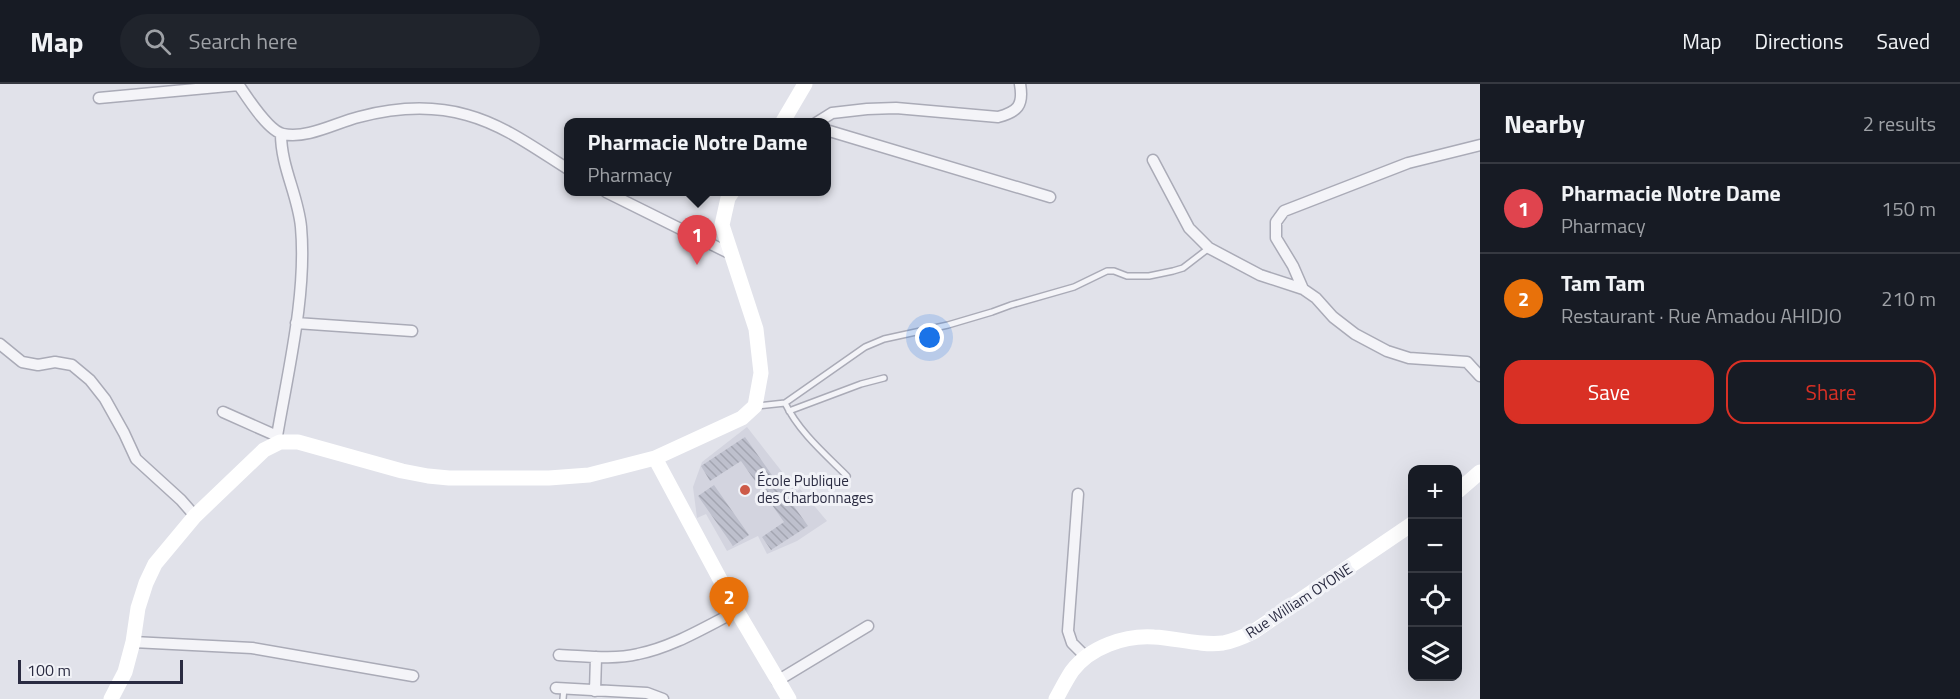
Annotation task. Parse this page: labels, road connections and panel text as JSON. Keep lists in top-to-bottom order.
{
  "streets": {
    "street": ["Rue William OYONE"]
  },
  "places": ["École Publique des Charbonnages"],
  "scale_bar": "100 m",
  "page": {
    "header": "Map",
    "search": "Search here",
    "nav": ["Map", "Directions", "Saved"],
    "heading": ["Nearby", "2 results"],
    "popup": ["Pharmacie Notre Dame", "Pharmacy"],
    "list": [
      {
        "mark": "1",
        "name": "Pharmacie Notre Dame",
        "note": "Pharmacy",
        "value": "150 m"
      },
      {
        "mark": "2",
        "name": "Tam Tam",
        "note": "Restaurant · Rue Amadou AHIDJO",
        "value": "210 m"
      }
    ],
    "pins": ["1", "2"],
    "buttons": ["Save", "Share"],
    "map_buttons": ["+", "−"],
    "scale": "100 m"
  }
}
